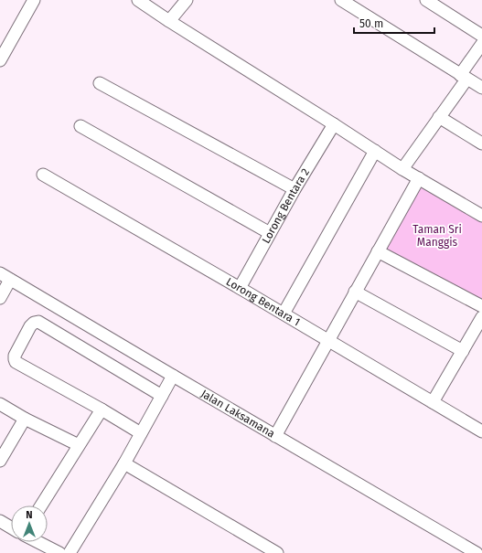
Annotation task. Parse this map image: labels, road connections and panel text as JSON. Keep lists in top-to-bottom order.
{
  "streets": {
    "street": ["Lorong Bentara 2", "Lorong Bentara 1", "Jalan Laksamana"]
  },
  "crossings": [
    ["Lorong Bentara 2", "Lorong Bentara 1"]
  ],
  "parks": ["Taman Sri Manggis"],
  "scale_bar": "50 m",
  "north": "top"
}
